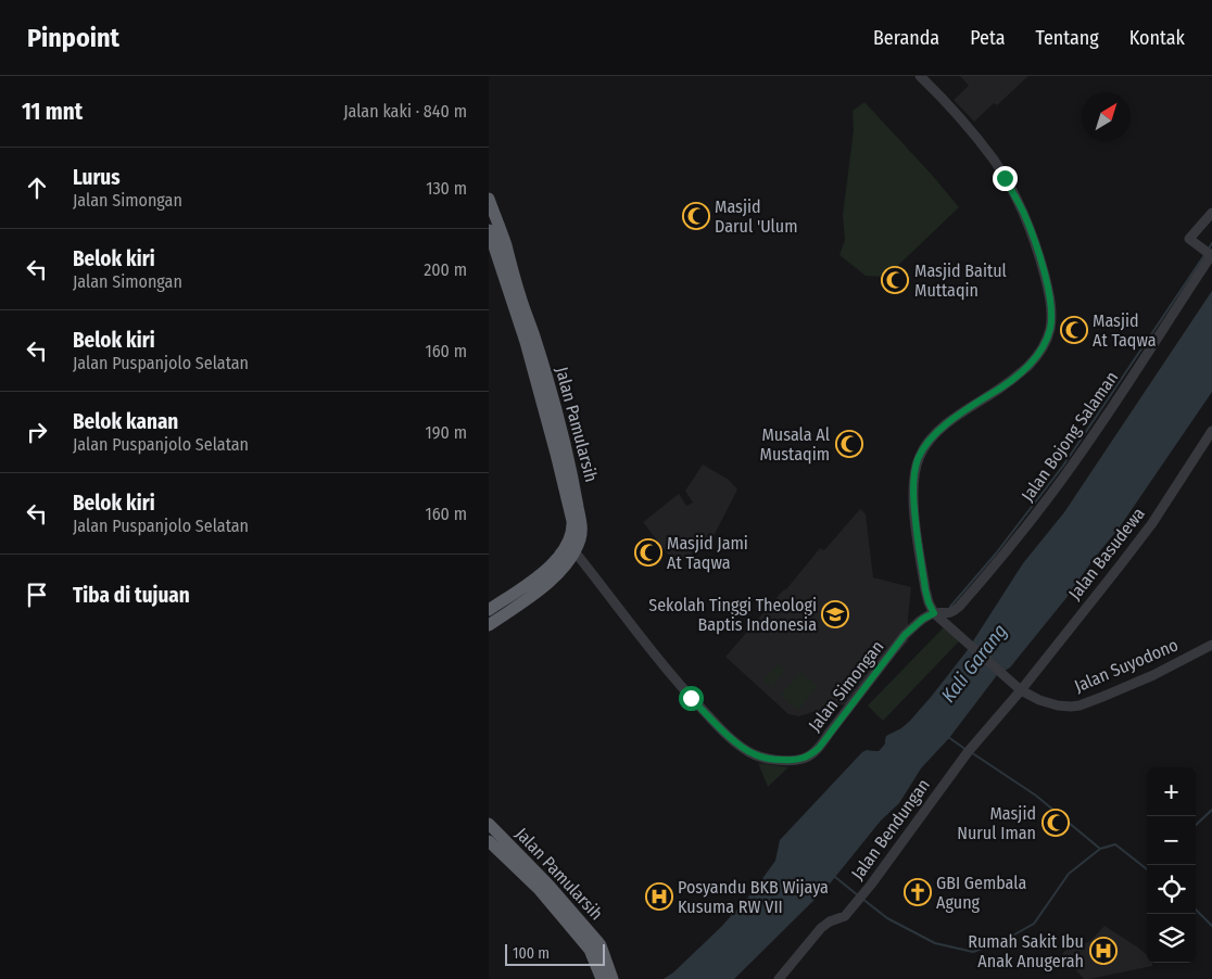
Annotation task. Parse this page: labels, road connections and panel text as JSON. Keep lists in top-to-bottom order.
{
  "streets": {
    "highway": ["Jalan Pamularsih"],
    "street": [
      "Jalan Bojong Salaman",
      "Jalan Basudewa",
      "Jalan Suyodono",
      "Jalan Simongan",
      "Jalan Bendungan"
    ]
  },
  "crossings": [
    ["Jalan Pamularsih", "Jalan Simongan"],
    ["Jalan Bojong Salaman", "Jalan Suyodono"],
    ["Jalan Bojong Salaman", "Jalan Simongan"],
    ["Jalan Basudewa", "Jalan Suyodono"],
    ["Jalan Basudewa", "Jalan Bendungan"],
    ["Jalan Suyodono", "Jalan Simongan"],
    ["Jalan Suyodono", "Jalan Bendungan"]
  ],
  "water": ["Kali Garang"],
  "places": {
    "mosque": [
      "Masjid Darul 'Ulum",
      "Masjid Baitul Muttaqin",
      "Masjid At Taqwa",
      "Musala Al Mustaqim",
      "Masjid Jami At Taqwa",
      "Masjid Nurul Iman"
    ],
    "school or university": ["Sekolah Tinggi Theologi Baptis Indonesia"],
    "church": ["GBI Gembala Agung"],
    "hospital": ["Posyandu BKB Wijaya Kusuma RW VII", "Rumah Sakit Ibu Anak Anugerah"]
  },
  "scale_bar": "100 m",
  "north": "top right",
  "page": {
    "header": "Pinpoint",
    "nav": [
      "Beranda",
      "Peta",
      "Tentang",
      "Kontak"
    ],
    "heading": ["11 mnt", "Jalan kaki · 840 m"],
    "list": [
      ["Lurus", "Jalan Simongan", "130 m"],
      ["Belok kiri", "Jalan Simongan", "200 m"],
      ["Belok kiri", "Jalan Puspanjolo Selatan", "160 m"],
      ["Belok kanan", "Jalan Puspanjolo Selatan", "190 m"],
      ["Belok kiri", "Jalan Puspanjolo Selatan", "160 m"],
      "Tiba di tujuan"
    ],
    "map_buttons": ["+", "−"],
    "scale": "100 m"
  }
}
